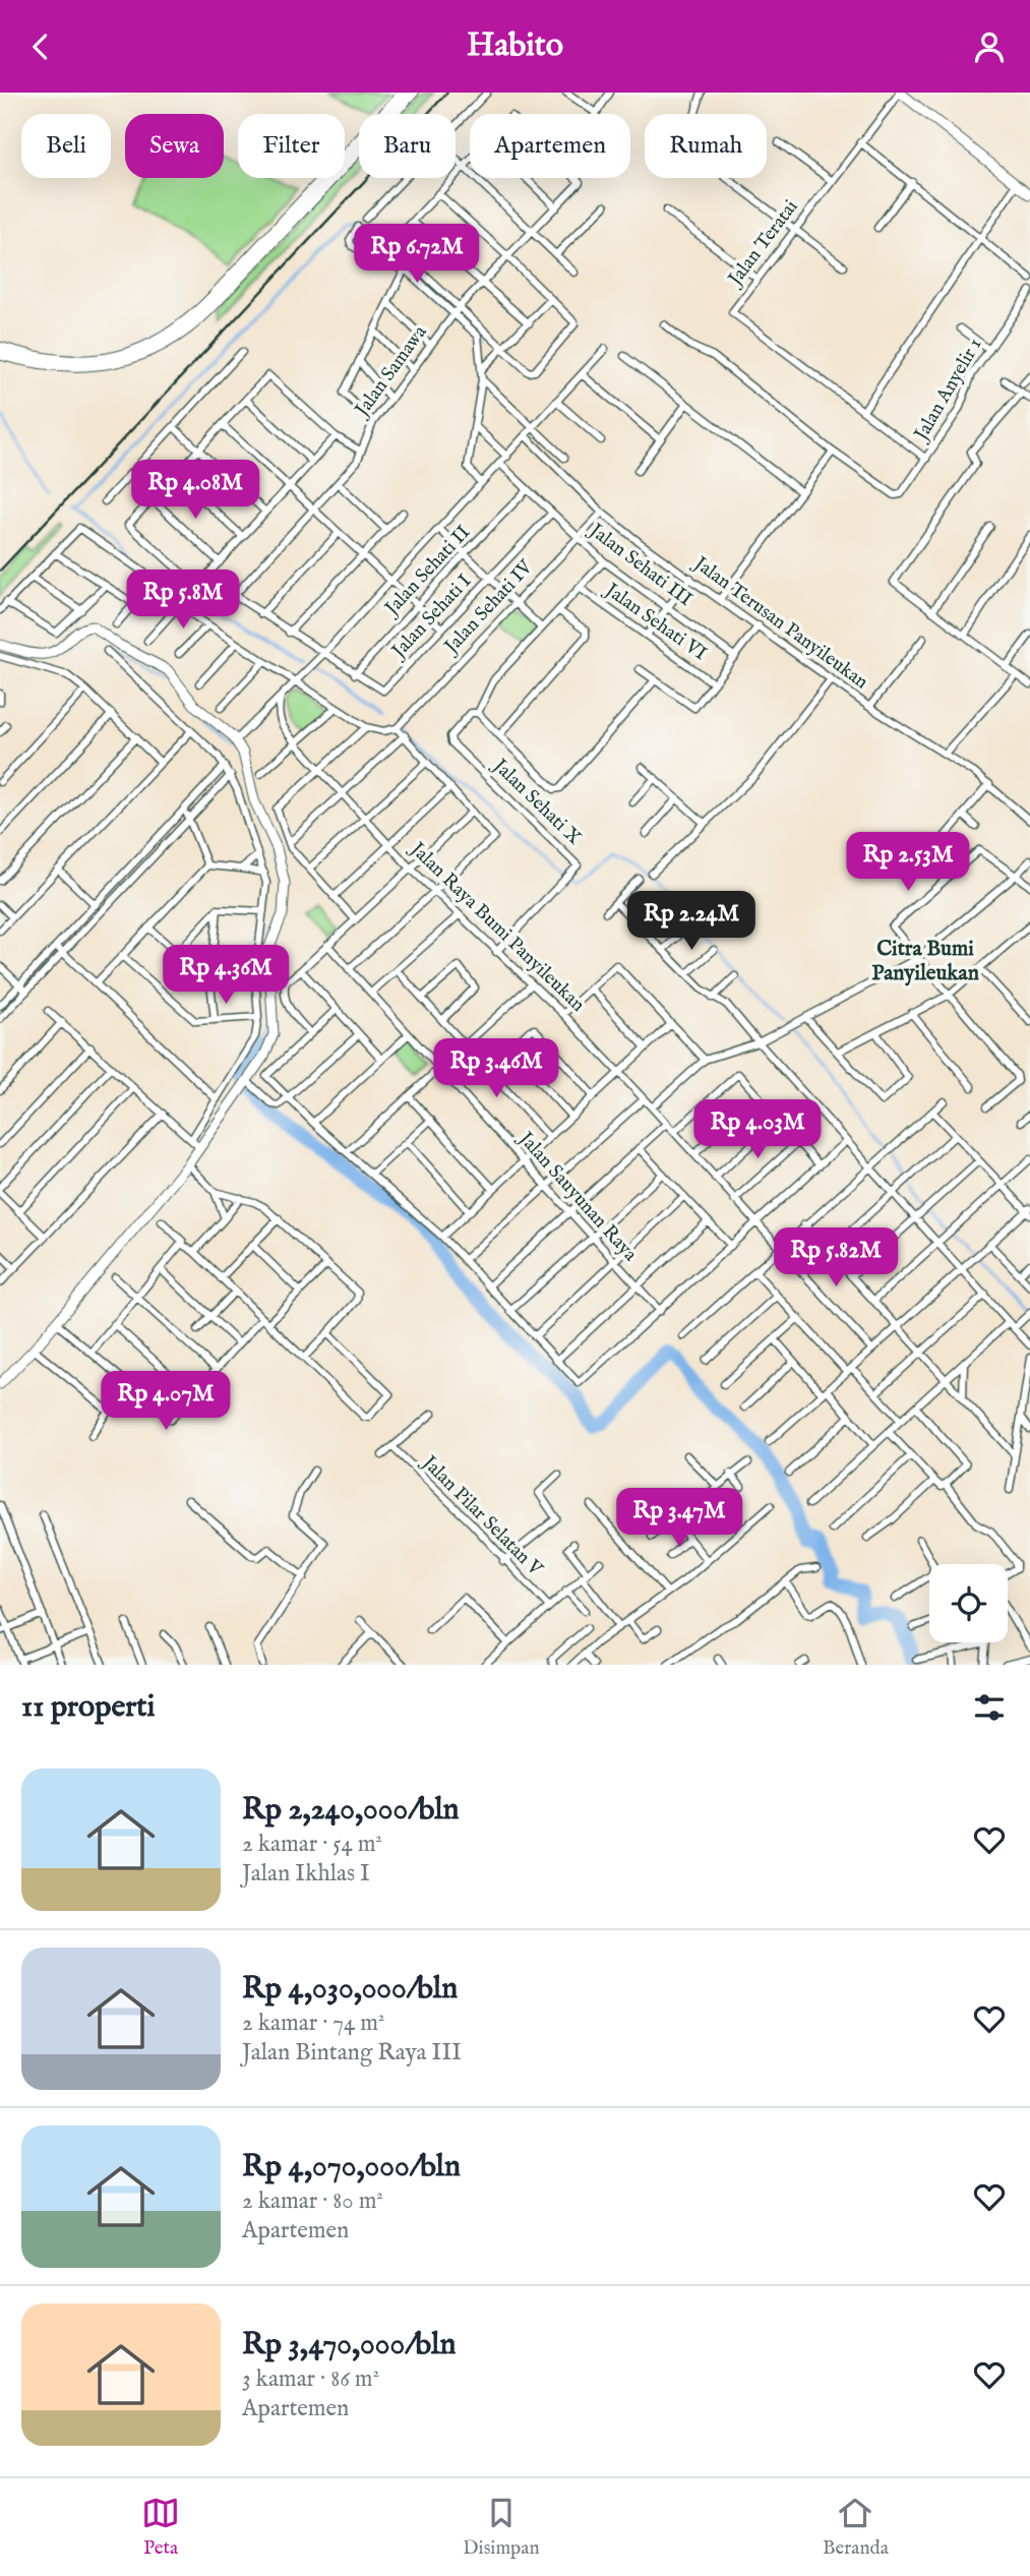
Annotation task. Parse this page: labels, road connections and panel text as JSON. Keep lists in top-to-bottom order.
{
  "streets": {
    "street": [
      "Jalan Teratai",
      "Jalan Samawa",
      "Jalan Anyelir 1",
      "Jalan Sehati III",
      "Jalan Sehati II",
      "Jalan Sehati IV",
      "Jalan Sehati I",
      "Jalan Sehati VI",
      "Jalan Terusan Panyileukan",
      "Jalan Sehati X",
      "Jalan Raya Bumi Panyileukan",
      "Jalan Sauyunan Raya",
      "Jalan Pilar Selatan V"
    ]
  },
  "crossings": [
    ["Jalan Teratai", "Jalan Anyelir 1"],
    ["Jalan Samawa", "Jalan Sehati I"],
    ["Jalan Sehati III", "Jalan Sehati II"],
    ["Jalan Sehati III", "Jalan Sehati IV"],
    ["Jalan Sehati III", "Jalan Sehati I"],
    ["Jalan Sehati II", "Jalan Sehati I"],
    ["Jalan Sehati IV", "Jalan Terusan Panyileukan"],
    ["Jalan Sehati X", "Jalan Raya Bumi Panyileukan"]
  ],
  "districts": ["Citra Bumi Panyileukan"],
  "page": {
    "header": "Habito",
    "chip": [
      "Beli",
      "Sewa",
      "Filter",
      "Baru",
      "Apartemen",
      "Rumah"
    ],
    "price": [
      "Rp 6.72M",
      "Rp 4.08M",
      "Rp 5.8M",
      "Rp 2.53M",
      "Rp 2.24M",
      "Rp 4.36M",
      "Rp 3.46M",
      "Rp 4.03M",
      "Rp 5.82M",
      "Rp 4.07M",
      "Rp 3.47M"
    ],
    "heading": "11 properti",
    "list": [
      {
        "name": "Rp 2,240,000/bln",
        "note": "2 kamar · 54 m² · Jalan Ikhlas I"
      },
      {
        "name": "Rp 4,030,000/bln",
        "note": "2 kamar · 74 m² · Jalan Bintang Raya III"
      },
      {
        "name": "Rp 4,070,000/bln",
        "note": "2 kamar · 80 m² · Apartemen"
      },
      {
        "name": "Rp 3,470,000/bln",
        "note": "3 kamar · 86 m² · Apartemen"
      }
    ],
    "tabs": ["Peta", "Disimpan", "Beranda"]
  }
}
